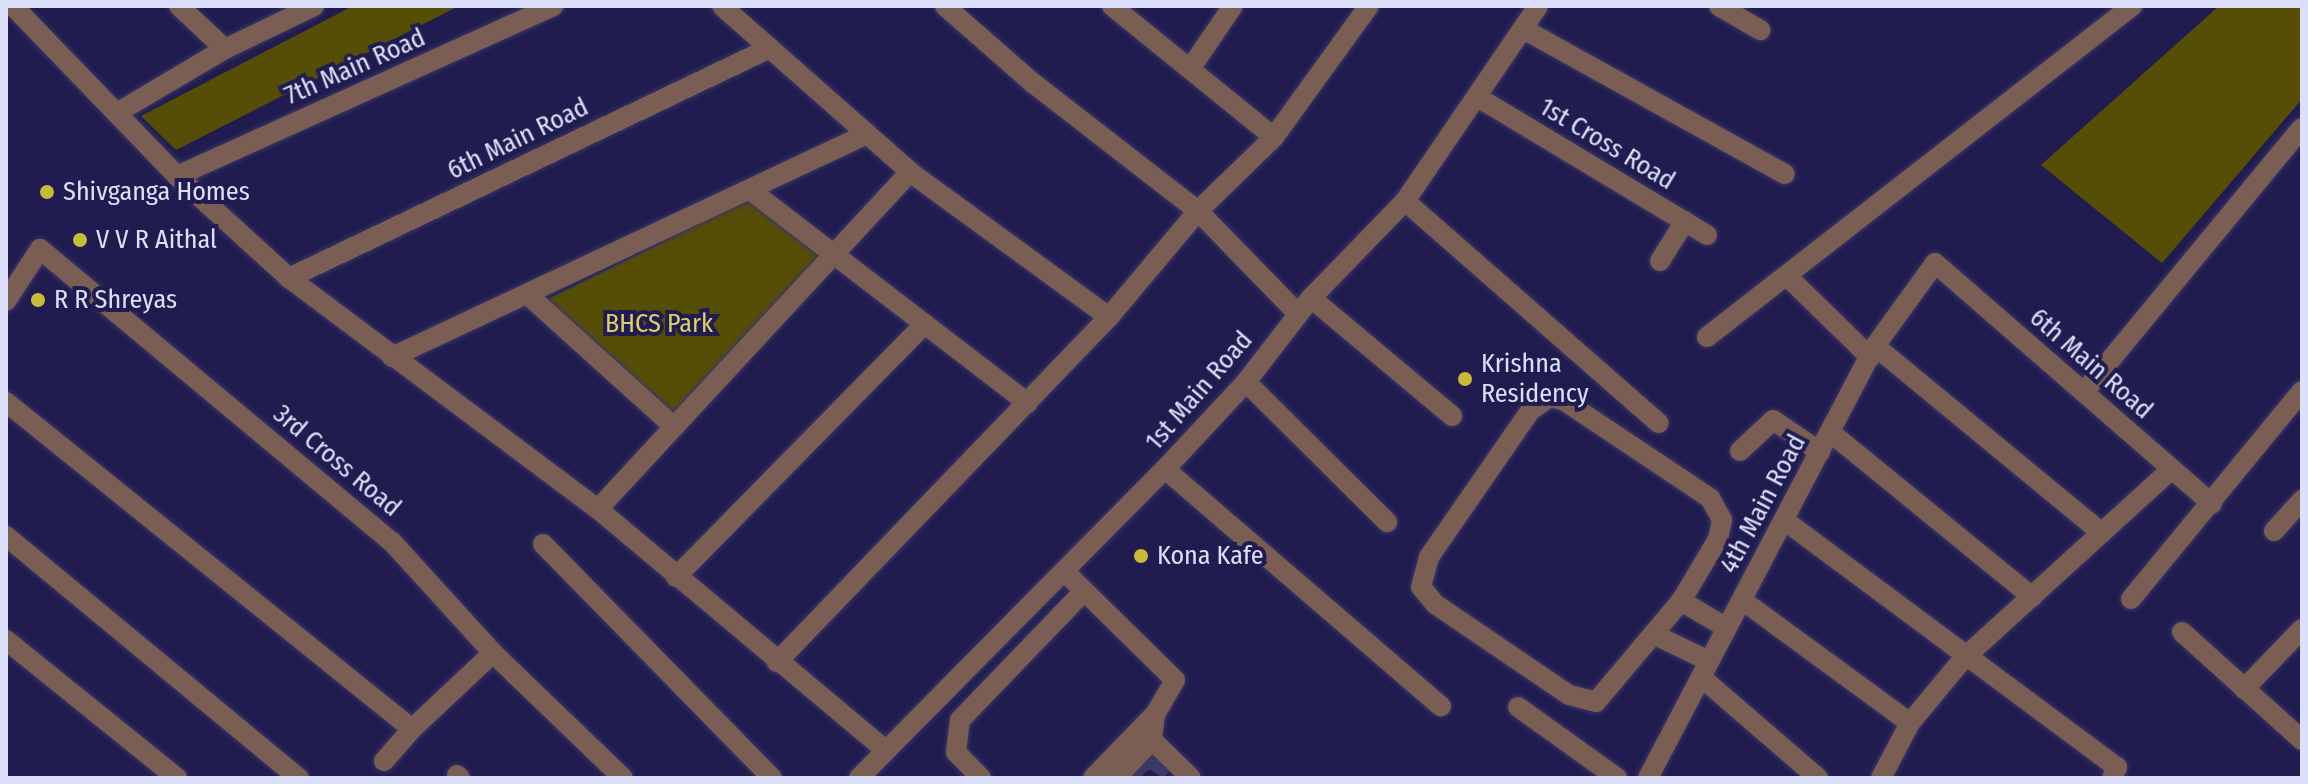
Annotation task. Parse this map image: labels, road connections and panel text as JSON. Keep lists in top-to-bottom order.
{
  "streets": {
    "street": [
      "7th Main Road",
      "6th Main Road",
      "1st Cross Road",
      "1st Main Road",
      "3rd Cross Road",
      "4th Main Road"
    ]
  },
  "crossings": [
    ["6th Main Road", "4th Main Road"],
    ["1st Cross Road", "1st Main Road"]
  ],
  "parks": ["BHCS Park"],
  "places": [
    "Shivganga Homes",
    "V V R Aithal",
    "R R Shreyas",
    "Krishna Residency",
    "Kona Kafe"
  ]
}
